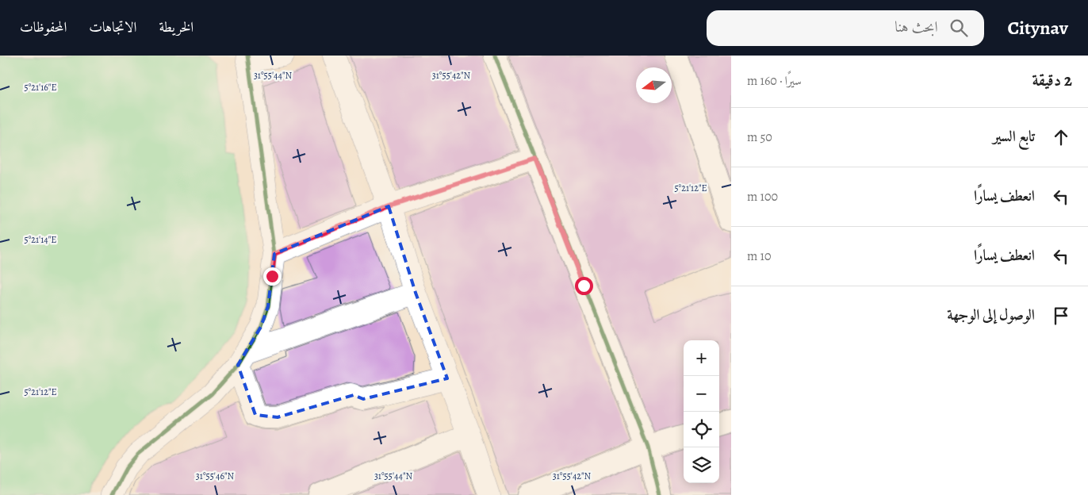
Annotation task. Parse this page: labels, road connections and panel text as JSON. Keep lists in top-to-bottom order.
{
  "north": "left",
  "page": {
    "header": "Citynav",
    "search": "ابحث هنا",
    "nav": ["الخريطة", "الاتجاهات", "المحفوظات"],
    "heading": ["2 دقيقة", "سيرًا · 160 m"],
    "list": [
      ["تابع السير", "50 m"],
      ["انعطف يسارًا", "100 m"],
      ["انعطف يسارًا", "10 m"],
      "الوصول إلى الوجهة"
    ],
    "map_buttons": ["+", "−"]
  },
  "coordinates": [
    "31°55'44\"N",
    "31°55'42\"N",
    "5°21'16\"E",
    "5°21'12\"E",
    "5°21'14\"E",
    "31°55'46\"N"
  ]
}
